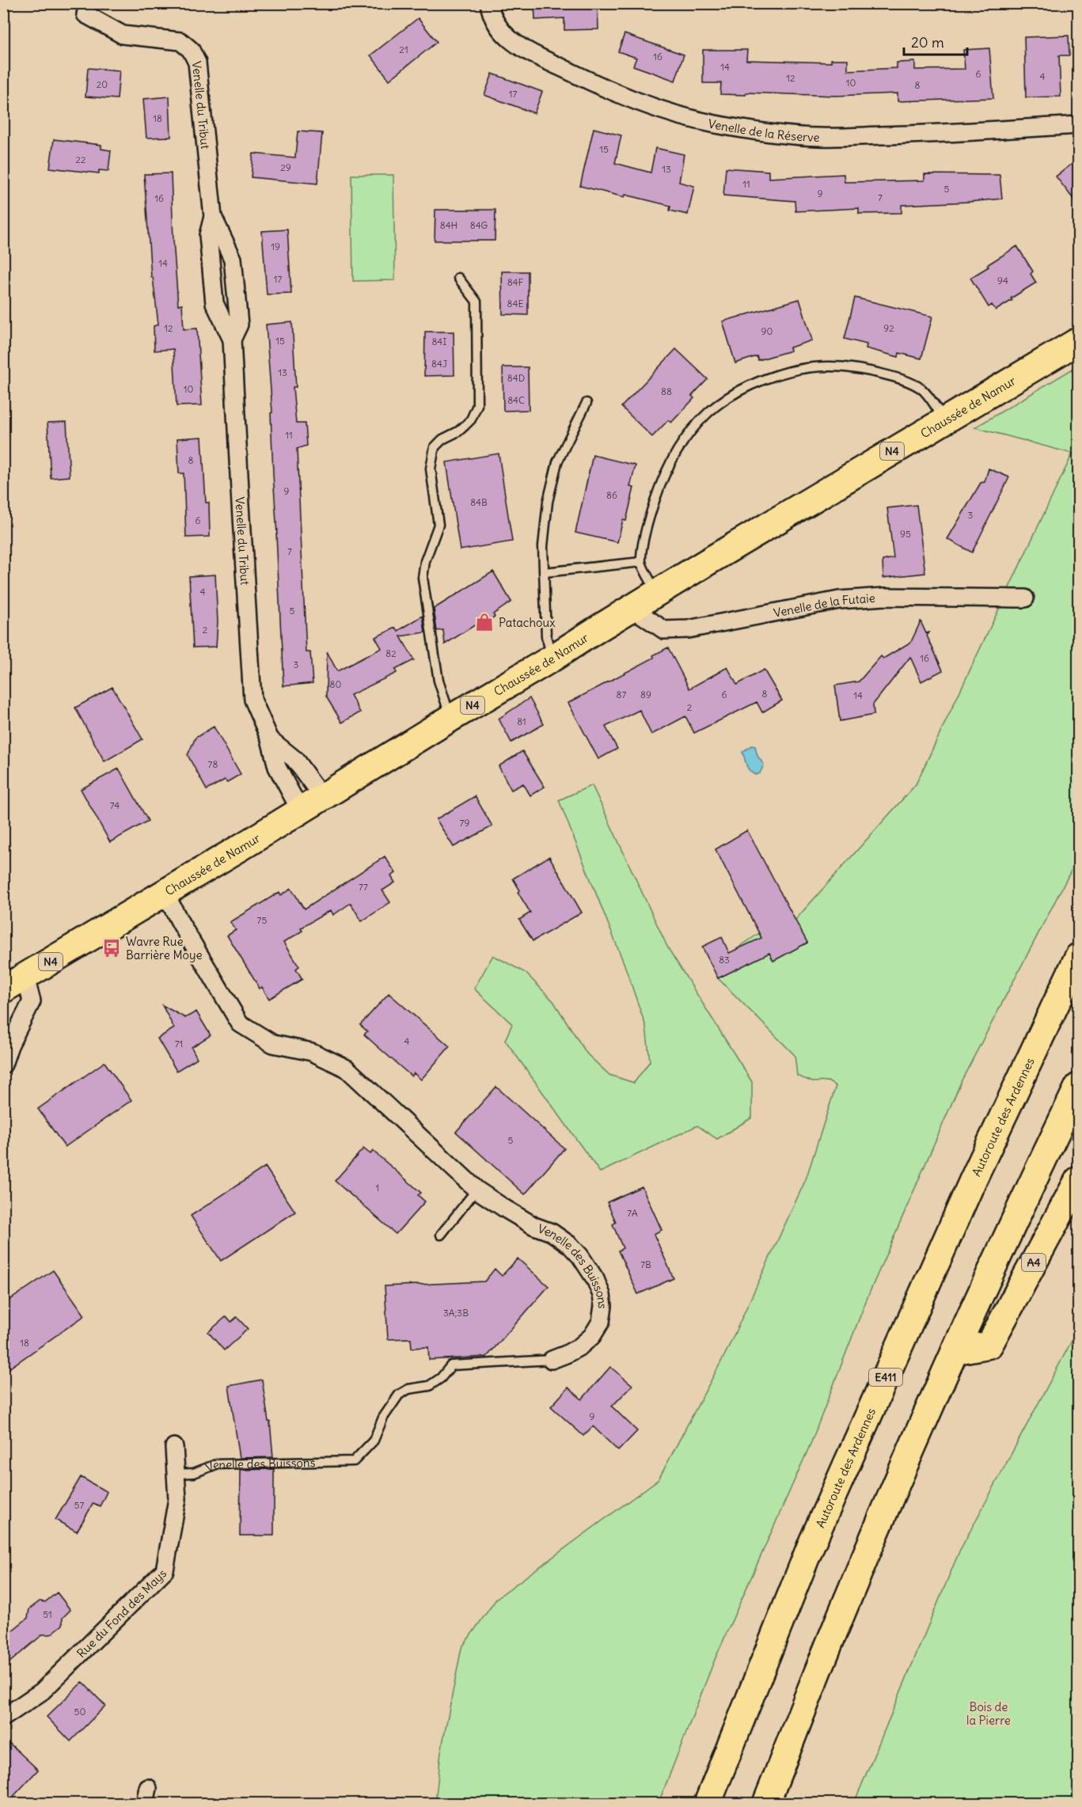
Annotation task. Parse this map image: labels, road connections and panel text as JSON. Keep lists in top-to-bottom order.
{
  "streets": {
    "main road": [
      "Chaussée de Namur",
      "N4",
      "Autoroute des Ardennes",
      "A4",
      "E411"
    ],
    "street": [
      "Venelle du Tribut",
      "Venelle de la Réserve",
      "Venelle de la Futaie",
      "Venelle des Buissons",
      "Rue du Fond des Mays"
    ]
  },
  "crossings": [
    ["Venelle du Tribut", "Chaussée de Namur"],
    ["Chaussée de Namur", "Venelle de la Futaie"],
    ["Chaussée de Namur", "Venelle des Buissons"],
    ["Venelle des Buissons", "Rue du Fond des Mays"]
  ],
  "parks": ["Bois de la Pierre"],
  "places": {
    "shop": ["Patachoux"],
    "bus stop": ["Wavre Rue Barrière Moye"]
  },
  "house_numbers": [
    "21",
    "16",
    "14",
    "6",
    "4",
    "12",
    "10",
    "20",
    "8",
    "17",
    "18",
    "15",
    "22",
    "29",
    "13",
    "11",
    "5",
    "9",
    "7",
    "16",
    "84H",
    "84G",
    "19",
    "14",
    "17",
    "94",
    "84F",
    "84E",
    "12",
    "92",
    "90",
    "15",
    "84I",
    "84J",
    "13",
    "84D",
    "10",
    "88",
    "84C",
    "11",
    "8",
    "9",
    "86",
    "84B",
    "3",
    "6",
    "95",
    "7",
    "4",
    "5",
    "2",
    "82",
    "16",
    "3",
    "80",
    "8",
    "87",
    "89",
    "6",
    "14",
    "2",
    "81",
    "78",
    "74",
    "79",
    "77",
    "75",
    "83",
    "4",
    "71",
    "5",
    "1",
    "7A",
    "7B",
    "3A;3B",
    "18",
    "9",
    "57",
    "51",
    "50"
  ],
  "scale_bar": "20 m"
}
